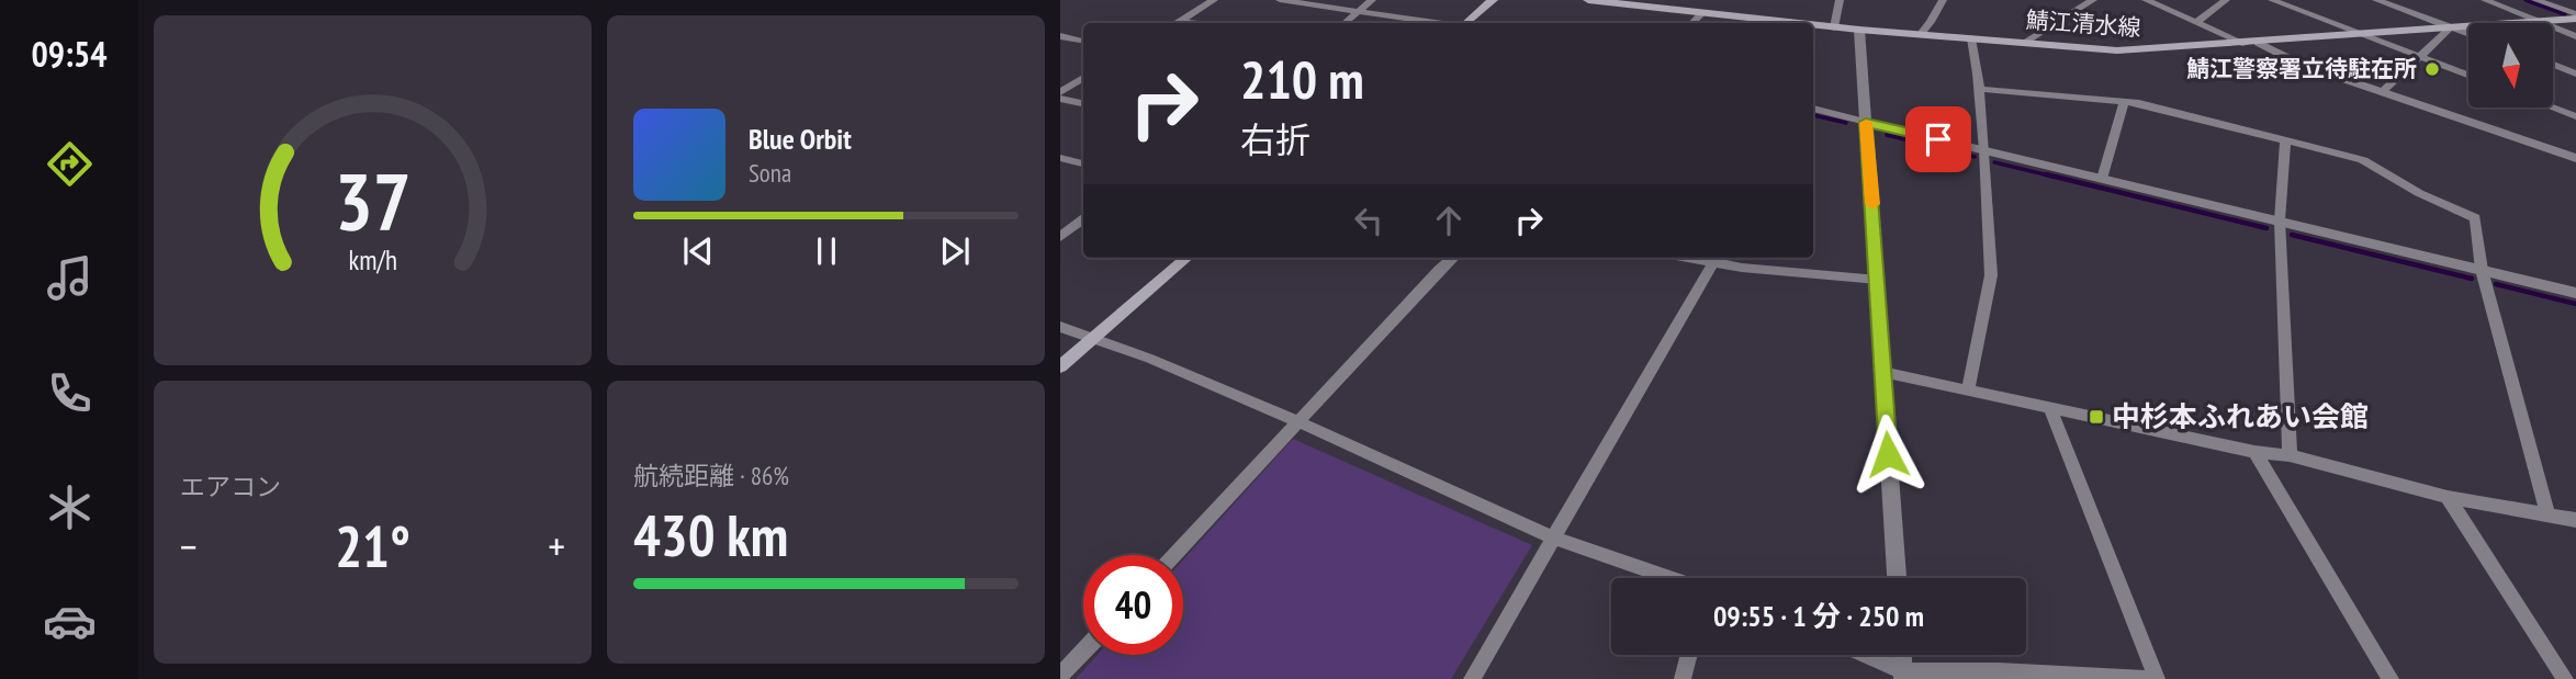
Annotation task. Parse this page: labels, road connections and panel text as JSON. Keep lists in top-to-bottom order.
{
  "streets": {
    "main road": ["鯖江清水線"]
  },
  "places": {
    "other": ["鯖江警察署立待駐在所"],
    "transit": ["中杉本ふれあい会館"]
  },
  "north": "bottom",
  "page": {
    "tabs": "09:54",
    "turn": ["210 m", "右折"],
    "song": ["Blue Orbit", "Sona"],
    "tile": [
      "エアコン",
      ["航続距離 · 86%", "430 km"]
    ],
    "heat": ["−", "21°", "+"],
    "limit": "40",
    "trip": "09:55 · 1 分 · 250 m",
    "gauge": ["37", "km/h"]
  }
}
